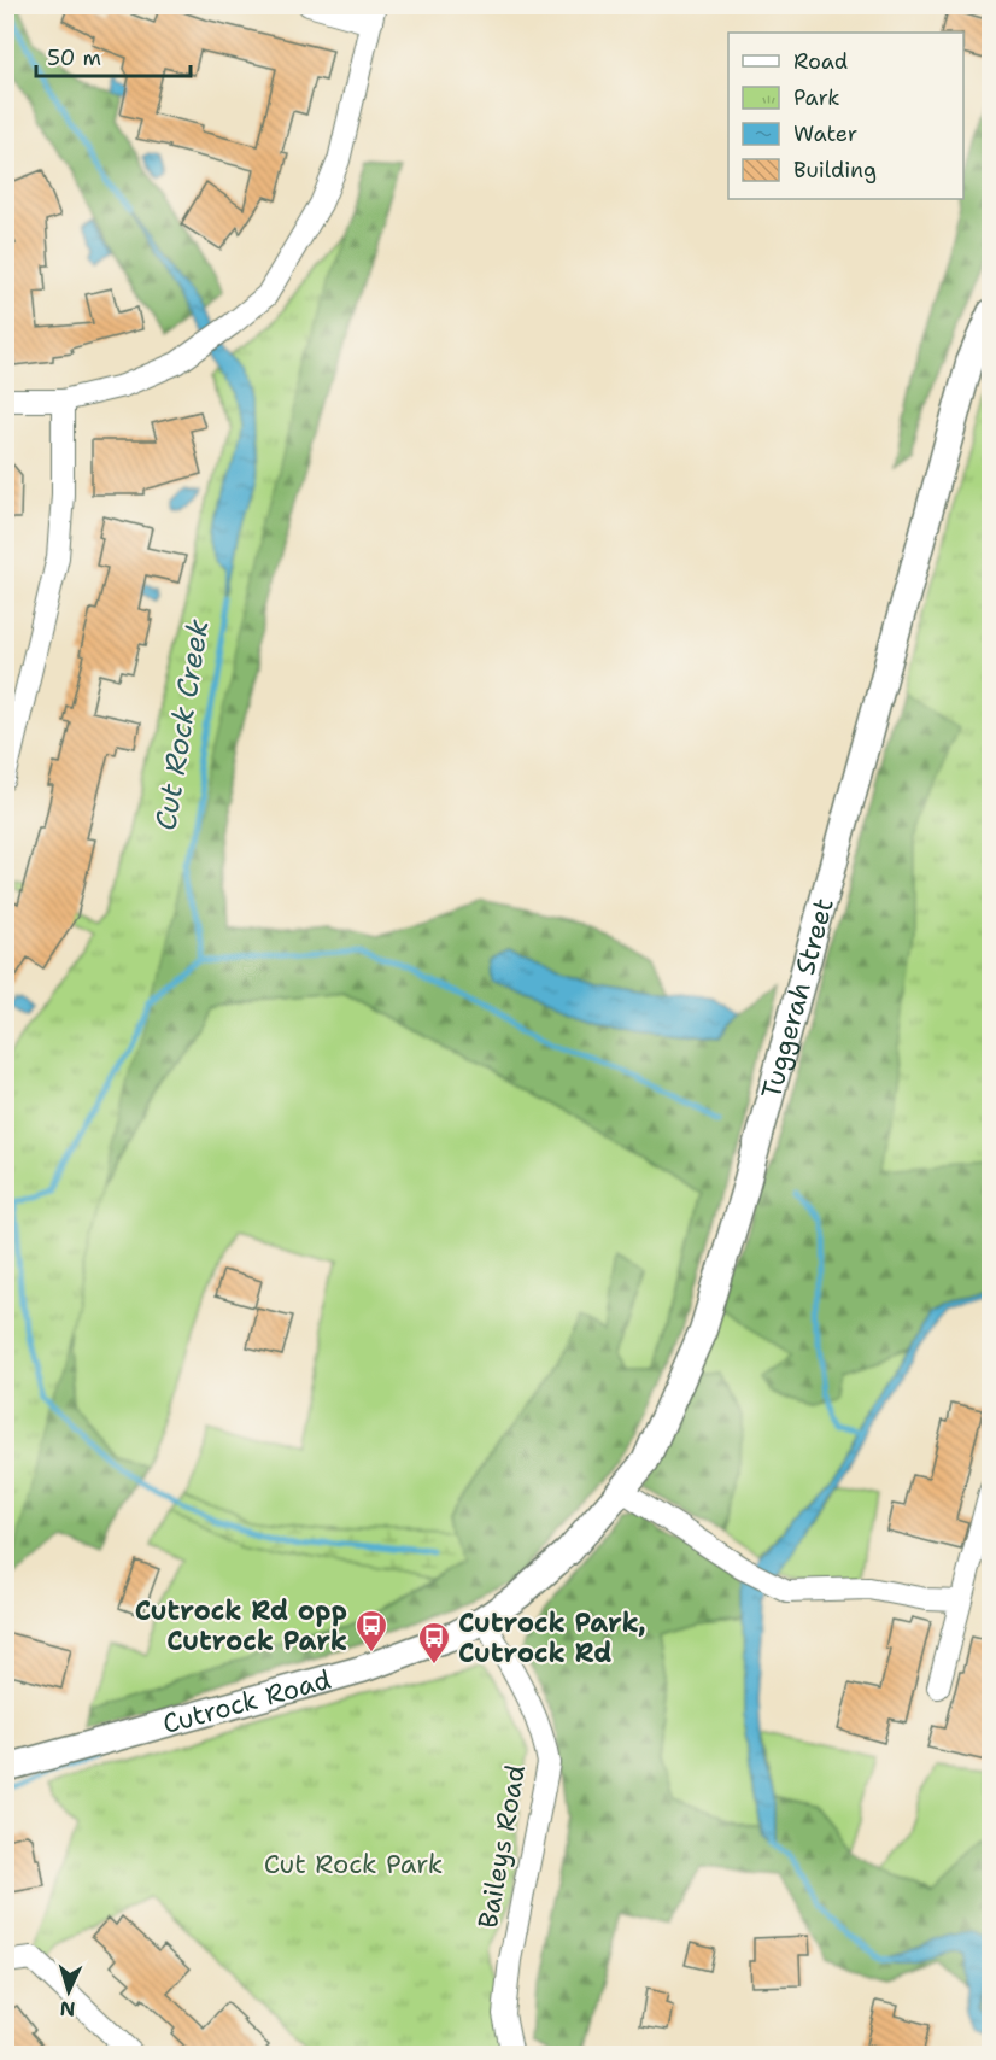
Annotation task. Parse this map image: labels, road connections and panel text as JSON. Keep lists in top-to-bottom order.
{
  "streets": {
    "street": ["Tuggerah Street", "Cutrock Road", "Baileys Road"]
  },
  "crossings": [
    ["Tuggerah Street", "Cutrock Road"],
    ["Tuggerah Street", "Baileys Road"],
    ["Cutrock Road", "Baileys Road"]
  ],
  "water": ["Cut Rock Creek"],
  "parks": ["Cut Rock Park"],
  "places": {
    "bus stop": ["Cutrock Rd opp Cutrock Park", "Cutrock Park, Cutrock Rd"]
  },
  "legend": [
    "Road",
    "Park",
    "Water",
    "Building"
  ],
  "scale_bar": "50 m",
  "north": "bottom"
}
